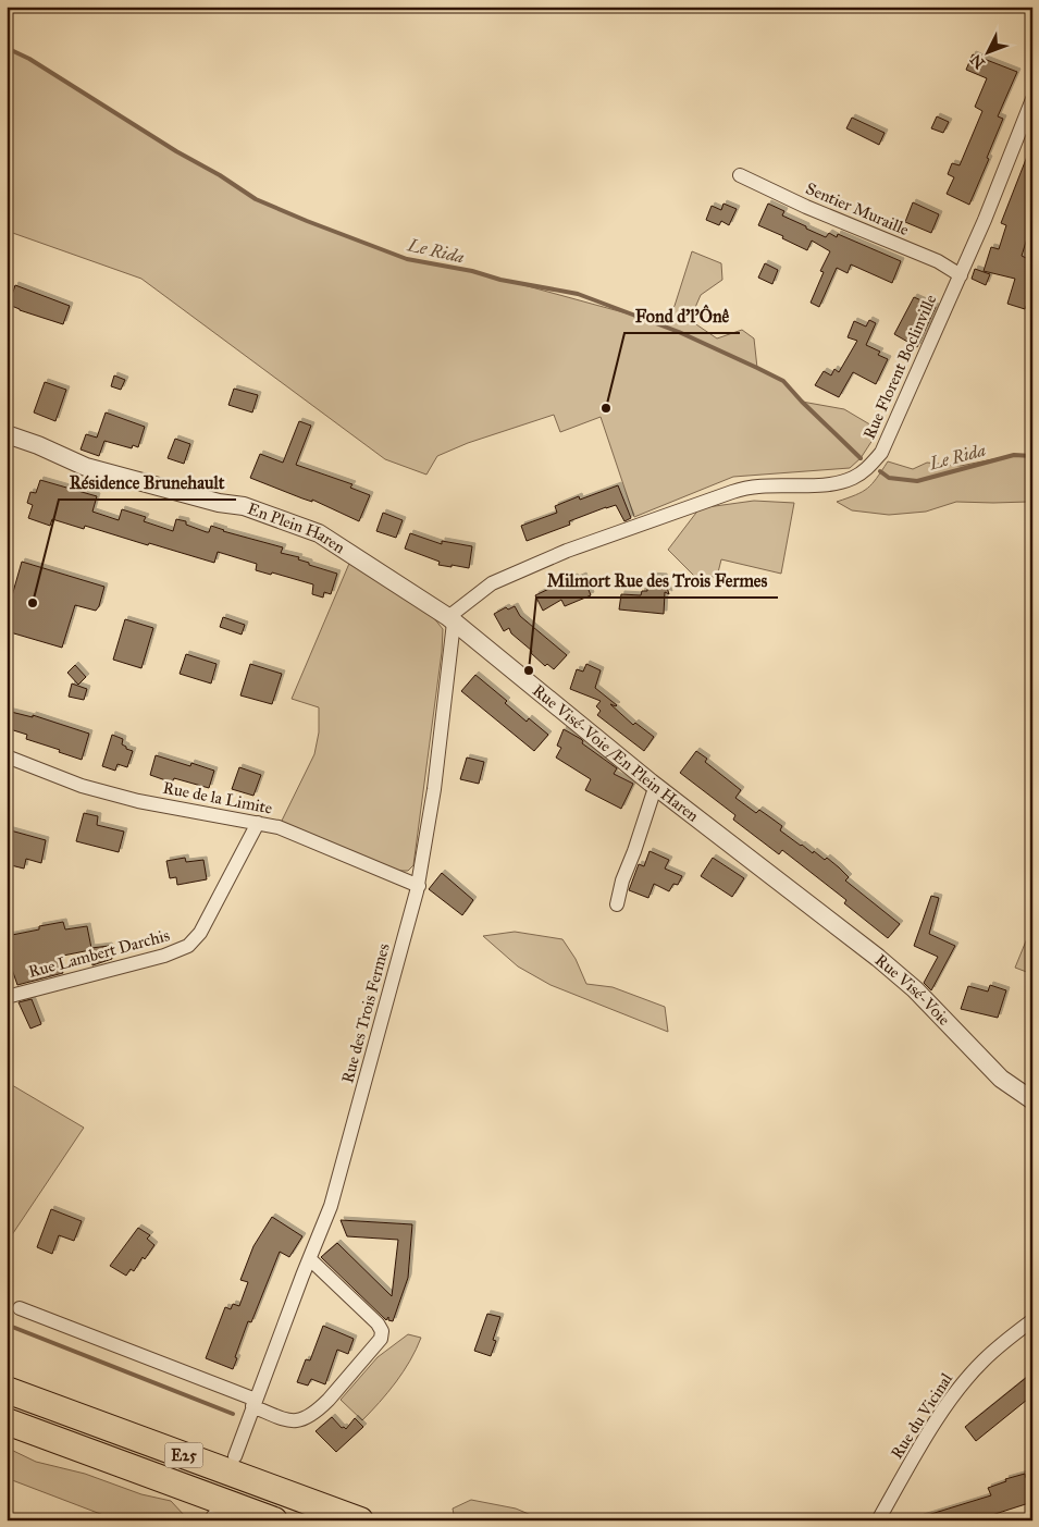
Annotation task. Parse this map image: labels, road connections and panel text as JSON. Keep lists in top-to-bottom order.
{
  "streets": {
    "highway": ["E25"],
    "street": [
      "Sentier Muraille",
      "Rue Florent Boclinville",
      "En Plein Haren",
      "Rue Visé-Voie /En Plein Haren",
      "Rue de la Limite",
      "Rue Lambert Darchis",
      "Rue Visé-Voie",
      "Rue des Trois Fermes",
      "Rue du Vicinal"
    ]
  },
  "crossings": [
    ["Sentier Muraille", "Rue Florent Boclinville"],
    ["Rue Florent Boclinville", "En Plein Haren"],
    ["Rue Florent Boclinville", "Rue Visé-Voie /En Plein Haren"],
    ["Rue Florent Boclinville", "Rue des Trois Fermes"],
    ["En Plein Haren", "Rue Visé-Voie /En Plein Haren"],
    ["En Plein Haren", "Rue des Trois Fermes"],
    ["Rue Visé-Voie /En Plein Haren", "Rue Visé-Voie"],
    ["Rue Visé-Voie /En Plein Haren", "Rue des Trois Fermes"],
    ["Rue de la Limite", "Rue Lambert Darchis"],
    ["Rue de la Limite", "Rue des Trois Fermes"]
  ],
  "water": ["Le Rida"],
  "places": ["Fond d’l’Ônê", "Résidence Brunehault", "Milmort Rue des Trois Fermes"],
  "north": "bottom left"
}
